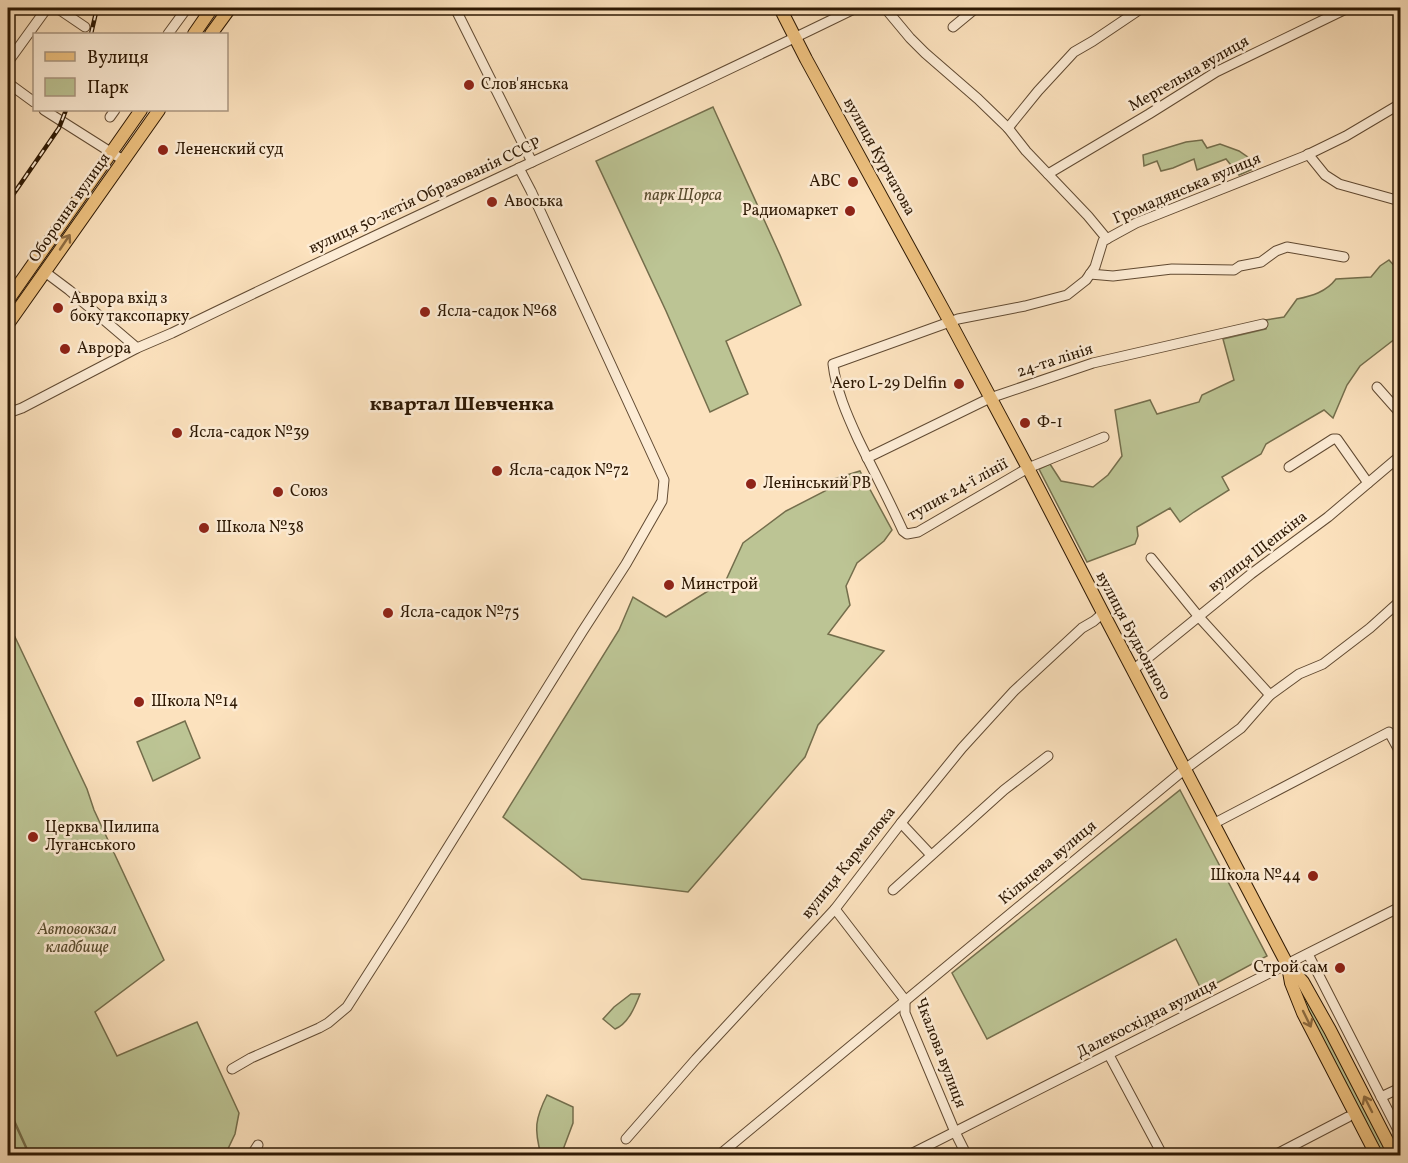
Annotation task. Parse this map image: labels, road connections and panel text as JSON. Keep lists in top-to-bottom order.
{
  "streets": {
    "main road": ["вулиця Курчатова", "Оборонна вулиця", "вулиця Будьонного"],
    "street": [
      "Мергельна вулиця",
      "Громадянська вулиця",
      "вулиця 50-лєтія Образованія СССР",
      "24-та лінія",
      "тупик 24-ї лінії",
      "вулиця Щепкіна",
      "вулиця Кармелюка",
      "Кільцева вулиця",
      "Далекосхідна вулиця",
      "Чкалова вулиця"
    ]
  },
  "crossings": [
    ["вулиця Курчатова", "Громадянська вулиця"],
    ["вулиця Курчатова", "вулиця 50-лєтія Образованія СССР"],
    ["вулиця Курчатова", "вулиця Будьонного"],
    ["Громадянська вулиця", "24-та лінія"],
    ["Громадянська вулиця", "тупик 24-ї лінії"],
    ["Громадянська вулиця", "вулиця Будьонного"],
    ["24-та лінія", "тупик 24-ї лінії"],
    ["24-та лінія", "вулиця Будьонного"],
    ["тупик 24-ї лінії", "вулиця Будьонного"],
    ["вулиця Щепкіна", "вулиця Будьонного"],
    ["вулиця Будьонного", "вулиця Кармелюка"],
    ["вулиця Будьонного", "Кільцева вулиця"],
    ["вулиця Будьонного", "Далекосхідна вулиця"],
    ["вулиця Кармелюка", "Чкалова вулиця"],
    ["Кільцева вулиця", "Чкалова вулиця"],
    ["Далекосхідна вулиця", "Чкалова вулиця"]
  ],
  "districts": ["квартал Шевченка"],
  "parks": ["парк Щорса", "Автовокзал кладбище"],
  "places": [
    "Слов'янська",
    "Лененский суд",
    "АВС",
    "Авоська",
    "Радиомаркет",
    "Аврора вхід з боку таксопарку",
    "Ясла-садок №68",
    "Аврора",
    "Aero L-29 Delfin",
    "Ф-1",
    "Ясла-садок №39",
    "Ясла-садок №72",
    "Ленінський РВ",
    "Союз",
    "Школа №38",
    "Минстрой",
    "Ясла-садок №75",
    "Школа №14",
    "Церква Пилипа Луганського",
    "Школа №44",
    "Строй сам"
  ],
  "legend": ["Вулиця", "Парк"]
}
